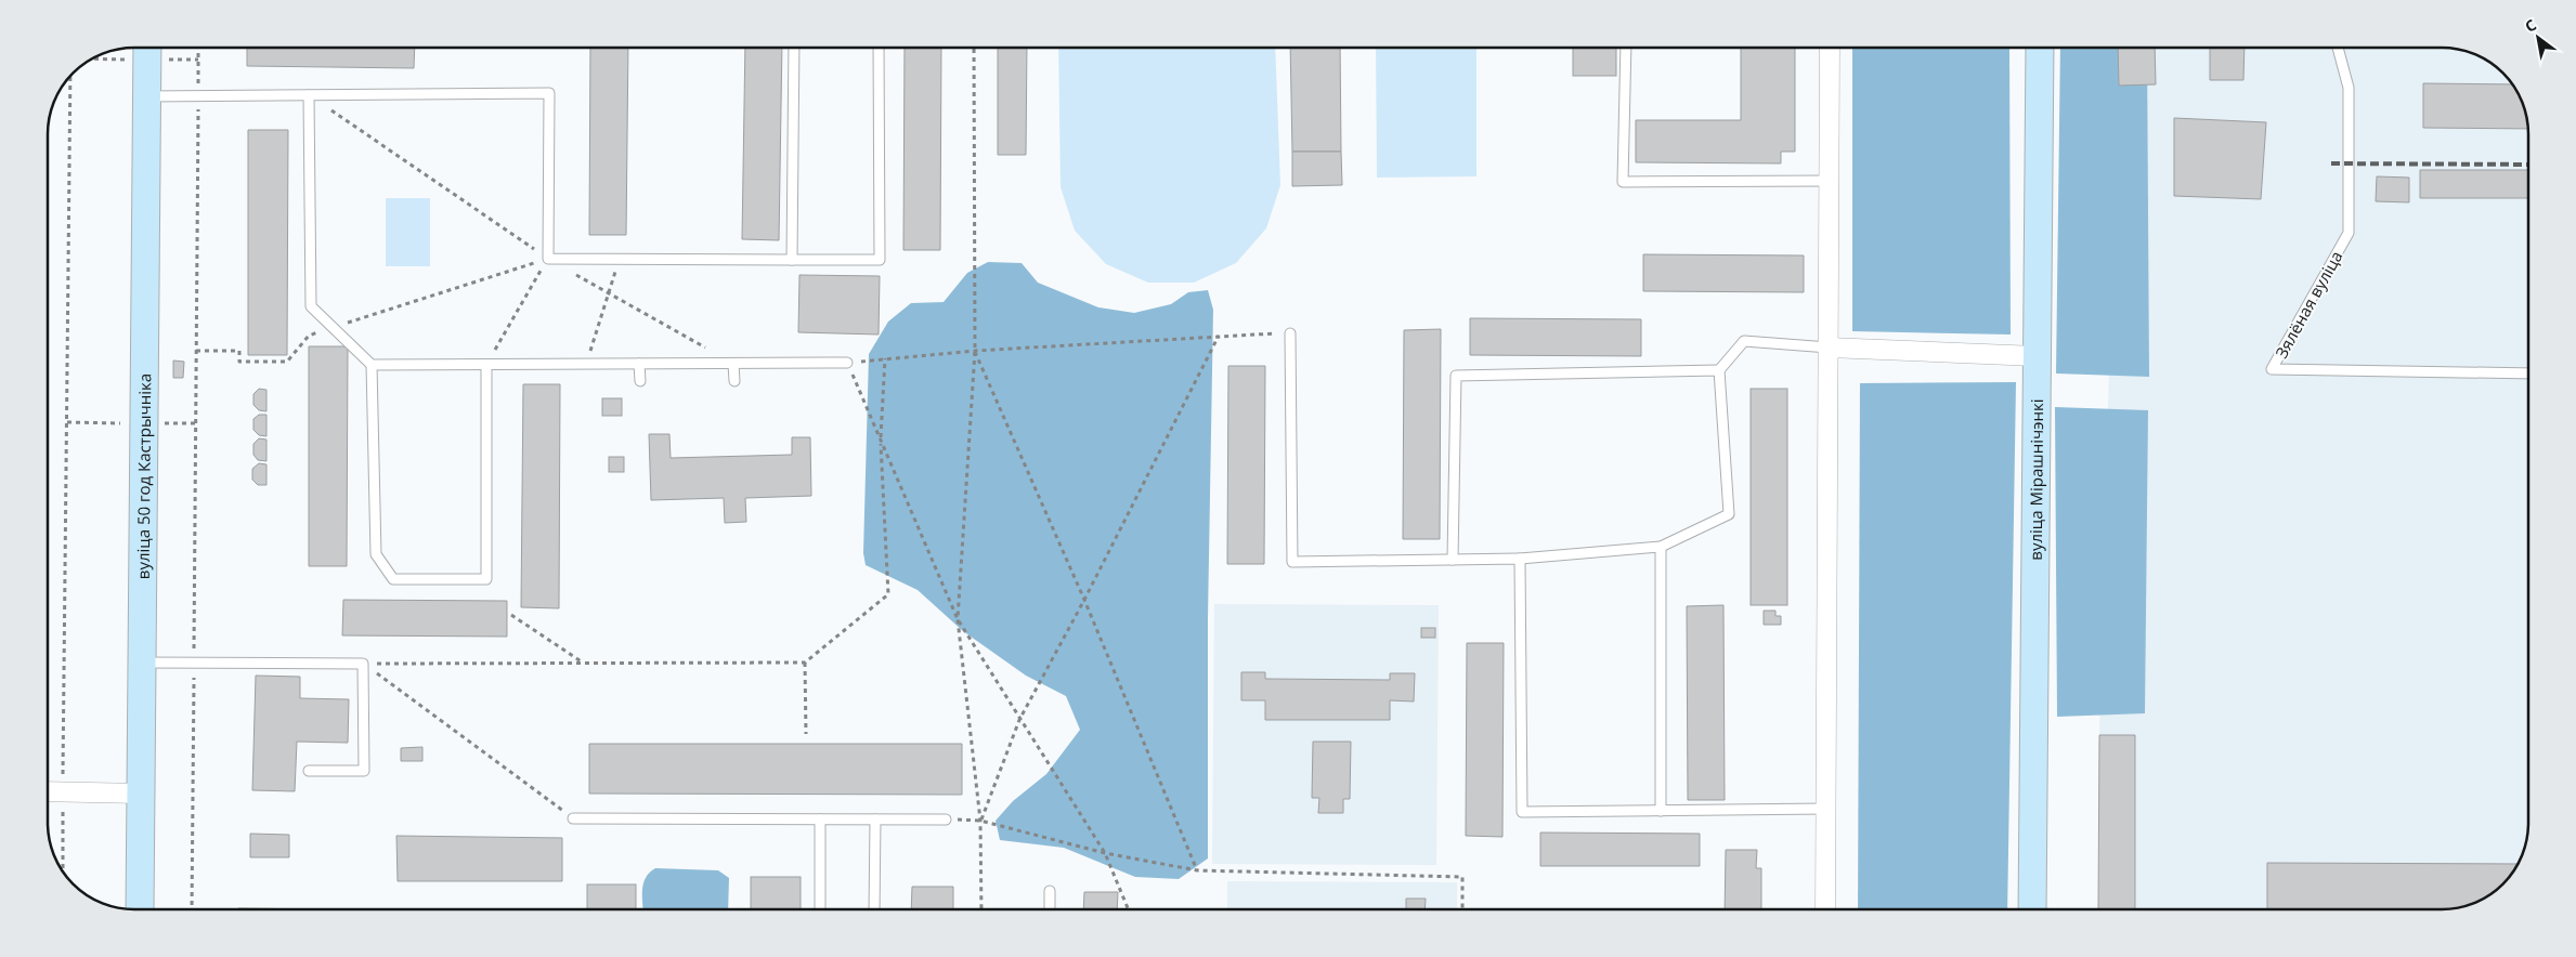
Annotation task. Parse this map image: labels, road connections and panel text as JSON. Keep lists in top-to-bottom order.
{
  "streets": {
    "street": ["вуліца 50 год Кастрычніка", "вуліца Мірашнічэнкі"],
    "lane": ["Зялёная вуліца"]
  },
  "north": "top left"
}
